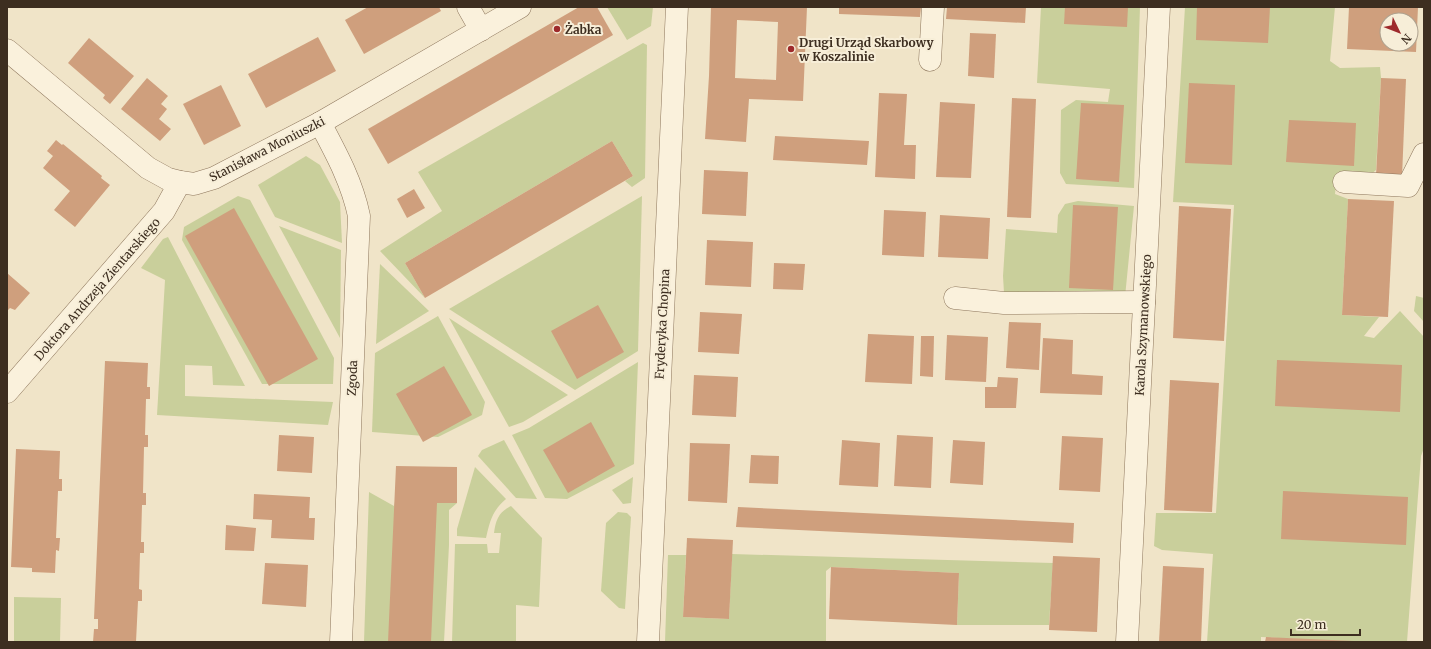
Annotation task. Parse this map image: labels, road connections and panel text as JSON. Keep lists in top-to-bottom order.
{
  "streets": {
    "street": [
      "Stanisława Moniuszki",
      "Doktora Andrzeja Zientarskiego",
      "Fryderyka Chopina",
      "Karola Szymanowskiego",
      "Zgoda"
    ]
  },
  "crossings": [
    ["Stanisława Moniuszki", "Doktora Andrzeja Zientarskiego"],
    ["Stanisława Moniuszki", "Zgoda"]
  ],
  "places": ["Żabka", "Drugi Urząd Skarbowy w Koszalinie"],
  "scale_bar": "20 m",
  "north": "bottom right"
}
